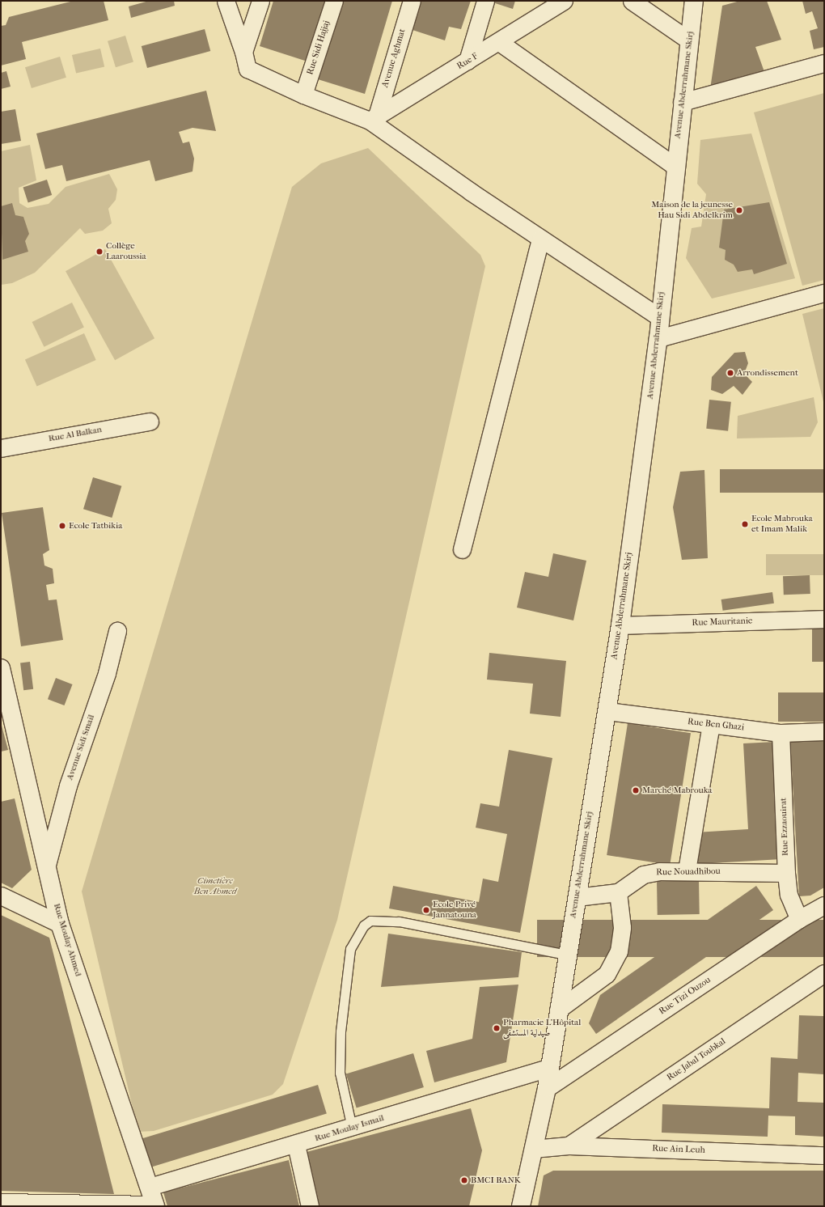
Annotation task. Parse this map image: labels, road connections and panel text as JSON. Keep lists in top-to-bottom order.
{
  "streets": {
    "street": [
      "Rue Sidi Hajjaj",
      "Avenue Aghmat",
      "Rue F",
      "Avenue Abderrahmane Skirj",
      "Rue Al Balkan",
      "Rue Mauritanie",
      "Rue Ben Ghazi",
      "Avenue Sidi Smail",
      "Rue Ezzaouirat",
      "Rue Nouadhibou",
      "Rue Moulay Ahmed",
      "Rue Tizi Ouzou",
      "Rue Jabal Toubkal",
      "Rue Moulay Ismail",
      "Rue Ain Leuh"
    ]
  },
  "crossings": [
    ["Avenue Aghmat", "Rue F"],
    ["Avenue Abderrahmane Skirj", "Rue Mauritanie"],
    ["Avenue Abderrahmane Skirj", "Rue Ben Ghazi"],
    ["Avenue Abderrahmane Skirj", "Rue Nouadhibou"],
    ["Avenue Abderrahmane Skirj", "Rue Tizi Ouzou"],
    ["Avenue Abderrahmane Skirj", "Rue Moulay Ismail"],
    ["Avenue Abderrahmane Skirj", "Rue Ain Leuh"],
    ["Rue Ben Ghazi", "Rue Ezzaouirat"],
    ["Avenue Sidi Smail", "Rue Moulay Ahmed"],
    ["Rue Ezzaouirat", "Rue Nouadhibou"],
    ["Rue Ezzaouirat", "Rue Tizi Ouzou"],
    ["Rue Moulay Ahmed", "Rue Moulay Ismail"],
    ["Rue Jabal Toubkal", "Rue Ain Leuh"]
  ],
  "parks": ["Cimetière Ben Ahmed"],
  "places": [
    "Maison de la jeunesse Hau Sidi Abdelkrim",
    "Collège Laaroussia",
    "Arrondissement",
    "Ecole Mabrouka et Imam Malik",
    "Ecole Tatbikia",
    "Marché Mabrouka",
    "Ecole Privé Jannatouna",
    "Pharmacie L'Hôpital صيدلية المستشفى",
    "BMCI BANK"
  ]
}
